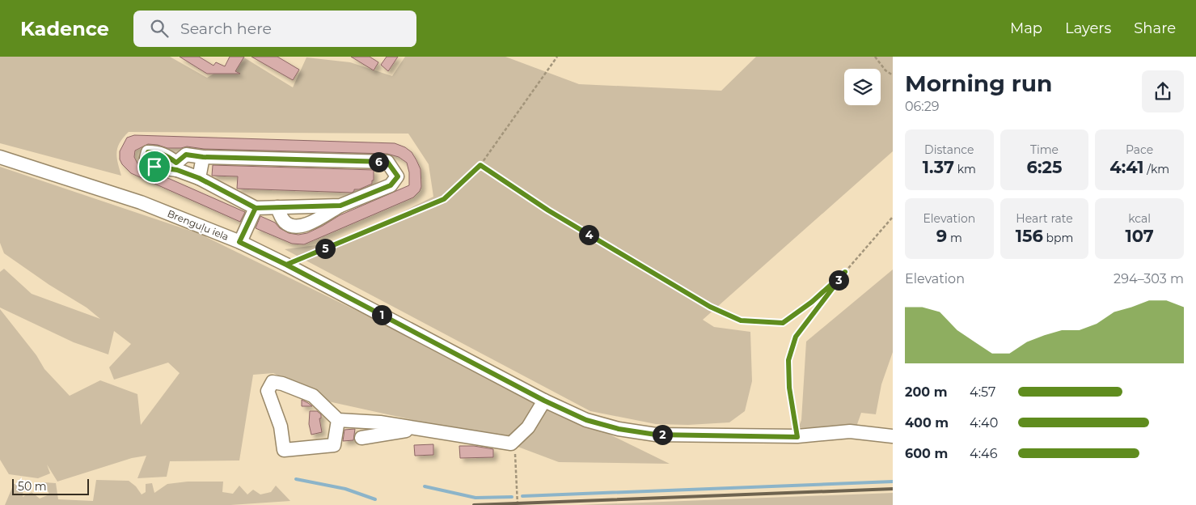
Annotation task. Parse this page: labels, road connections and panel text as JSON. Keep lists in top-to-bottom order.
{
  "streets": {
    "street": ["Brenguļu iela"]
  },
  "scale_bar": "50 m",
  "page": {
    "header": "Kadence",
    "search": "Search here",
    "nav": ["Map", "Layers", "Share"],
    "heading": ["Morning run", "06:29"],
    "stats": [
      ["Distance", "1.37 km"],
      ["Time", "6:25"],
      ["Pace", "4:41 /km"],
      ["Elevation", "9 m"],
      ["Heart rate", "156 bpm"],
      ["kcal", "107"]
    ],
    "pins": [
      "6",
      "4",
      "5",
      "3",
      "1",
      "2"
    ],
    "chart": ["Elevation", "294–303 m"],
    "list": [
      {
        "name": "200 m",
        "note": "4:57"
      },
      {
        "name": "400 m",
        "note": "4:40"
      },
      {
        "name": "600 m",
        "note": "4:46"
      }
    ],
    "scale": "50 m"
  }
}
